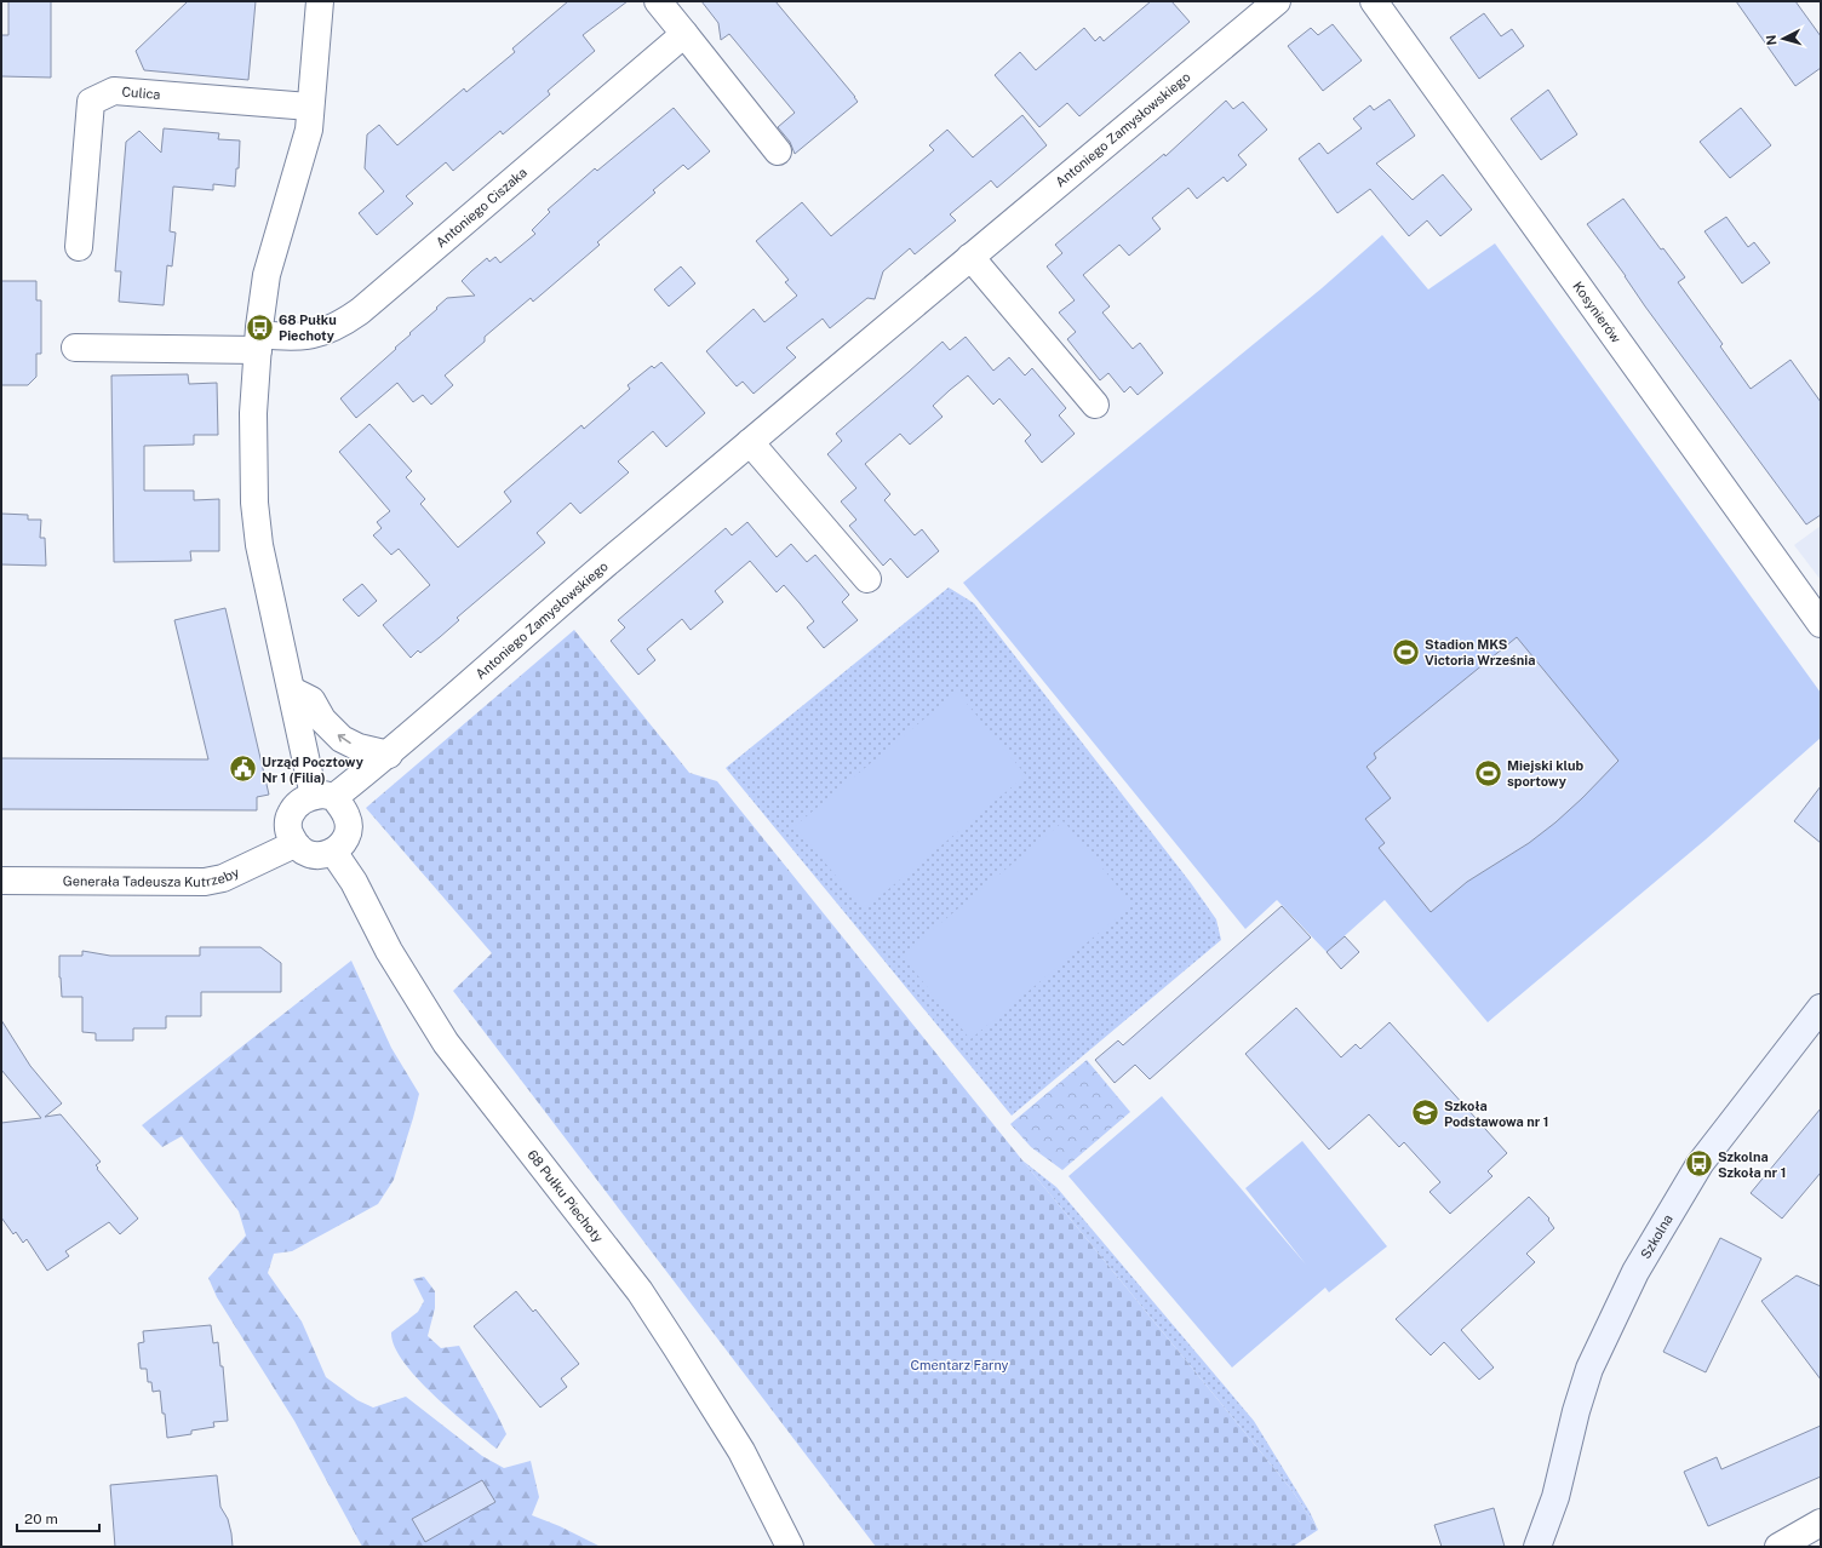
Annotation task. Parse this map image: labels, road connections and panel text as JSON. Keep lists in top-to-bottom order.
{
  "streets": {
    "street": [
      "Culica",
      "Antoniego Zamysłowskiego",
      "Antoniego Ciszaka",
      "Kosynierów",
      "Generała Tadeusza Kutrzeby",
      "68 Pułku Piechoty",
      "Szkolna"
    ]
  },
  "crossings": [
    ["Antoniego Zamysłowskiego", "Generała Tadeusza Kutrzeby"],
    ["Antoniego Zamysłowskiego", "68 Pułku Piechoty"],
    ["Generała Tadeusza Kutrzeby", "68 Pułku Piechoty"]
  ],
  "parks": ["Cmentarz Farny"],
  "places": {
    "bus stop": ["68 Pułku Piechoty", "Szkolna Szkoła nr 1"],
    "sports": ["Stadion MKS Victoria Września", "Miejski klub sportowy"],
    "public building": ["Urząd Pocztowy Nr 1 (Filia)"],
    "school or university": ["Szkoła Podstawowa nr 1"]
  },
  "scale_bar": "20 m",
  "north": "left"
}
